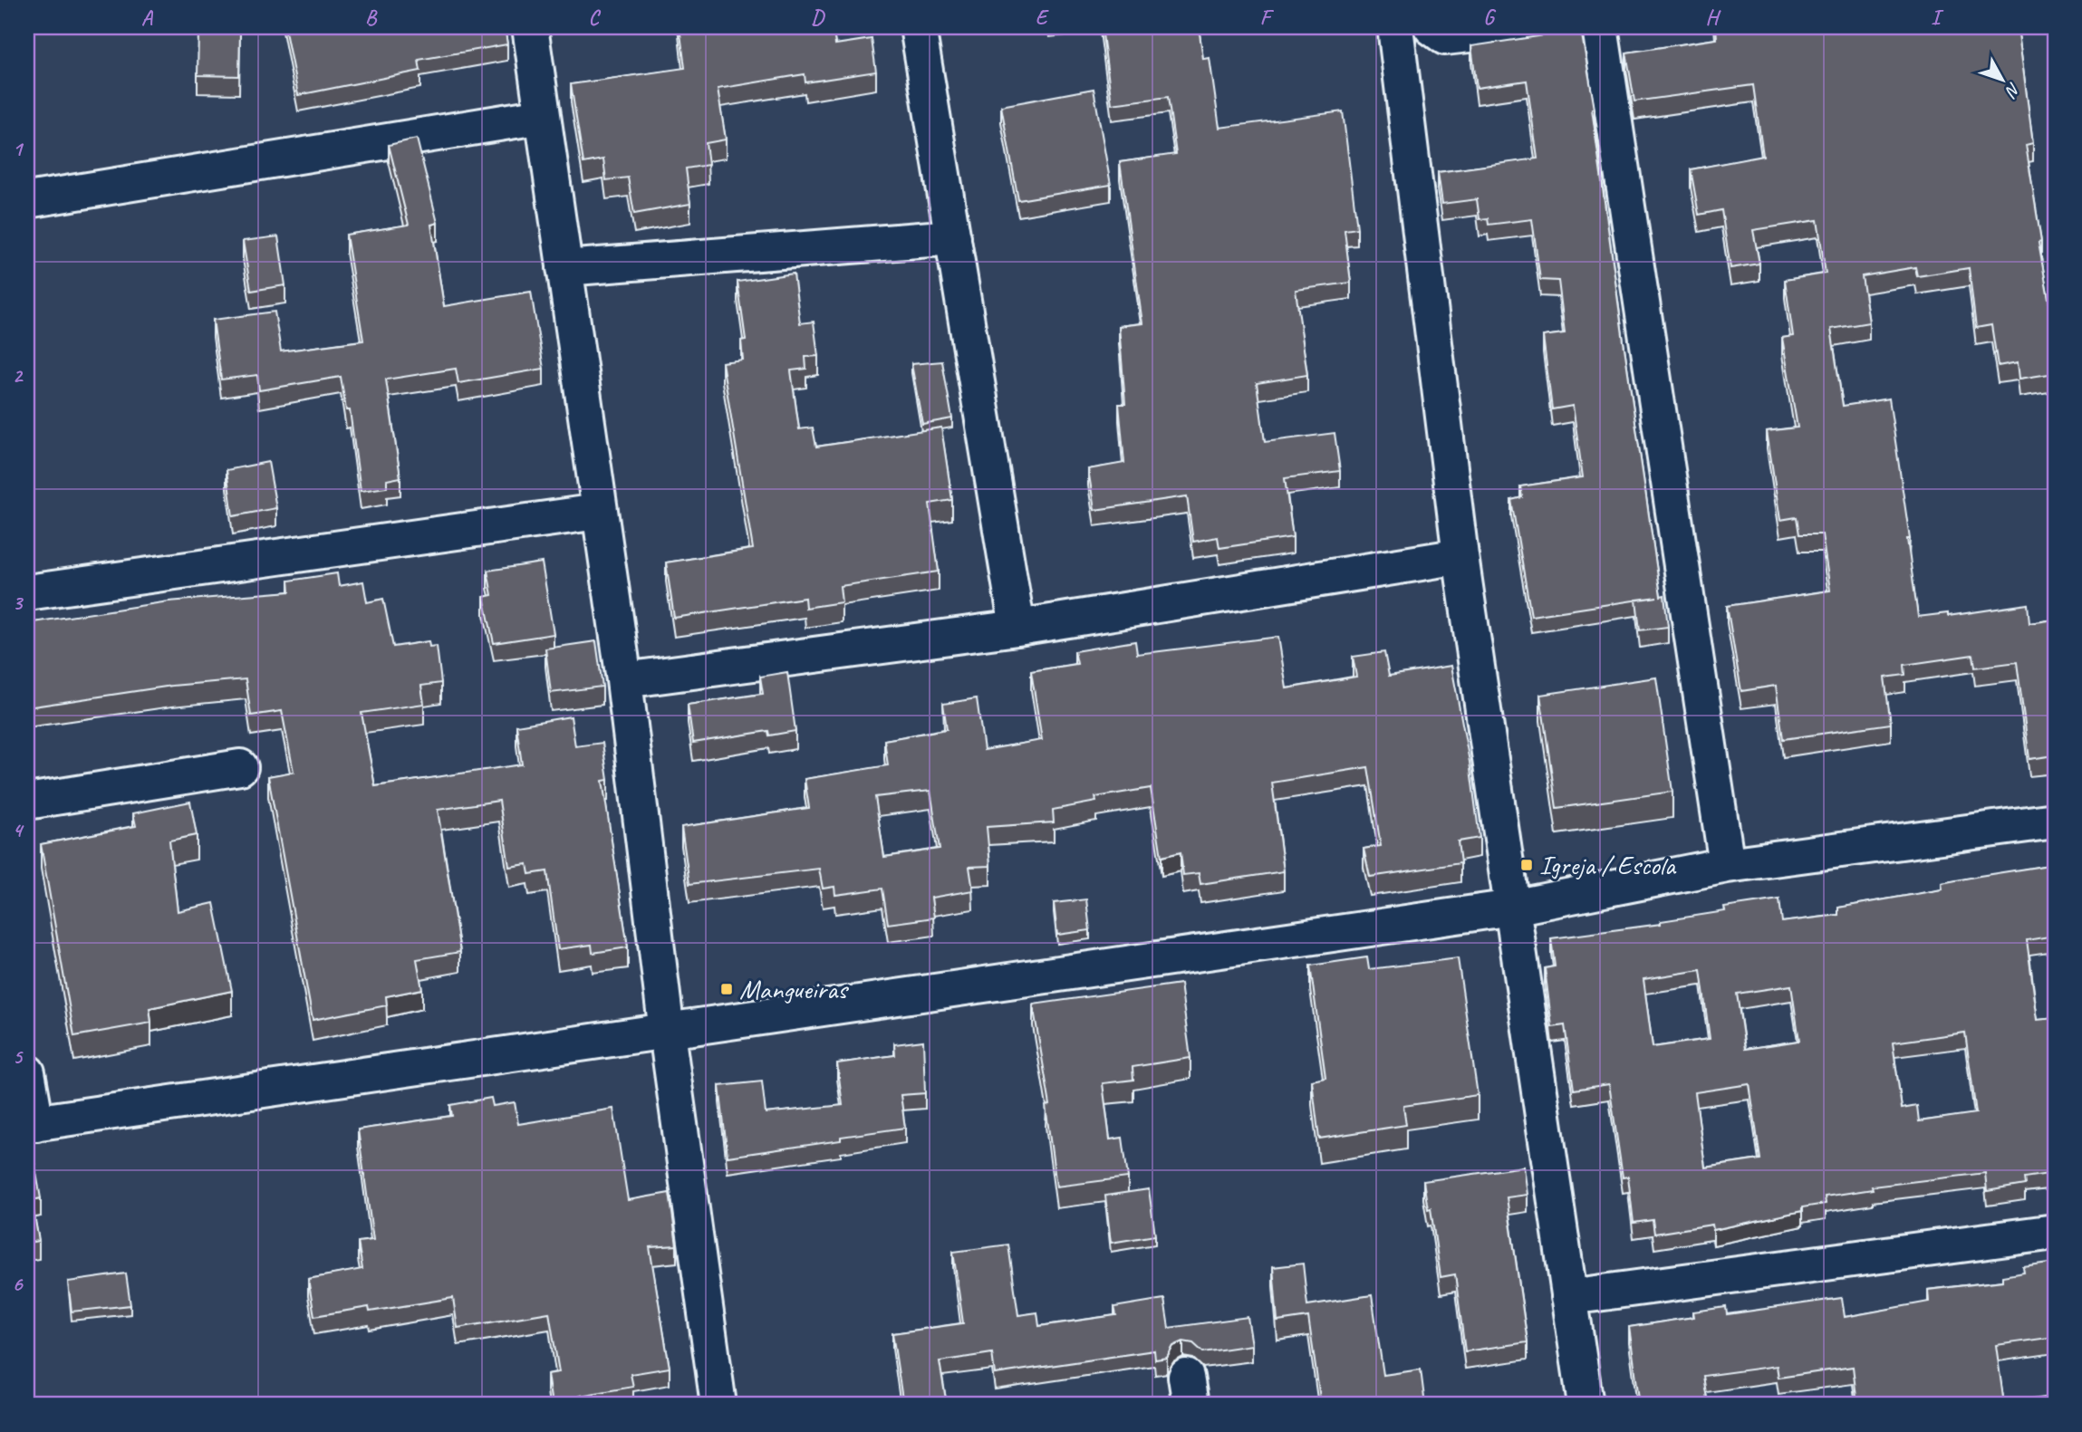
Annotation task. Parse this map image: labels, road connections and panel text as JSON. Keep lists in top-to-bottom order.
{
  "places": {
    "transit": ["Igreja / Escola", "Mangueiras"]
  },
  "north": "bottom right",
  "grid": {
    "columns": [
      "A",
      "B",
      "C",
      "D",
      "E",
      "F",
      "G",
      "H",
      "I"
    ],
    "rows": [
      "1",
      "2",
      "3",
      "4",
      "5",
      "6"
    ]
  }
}
